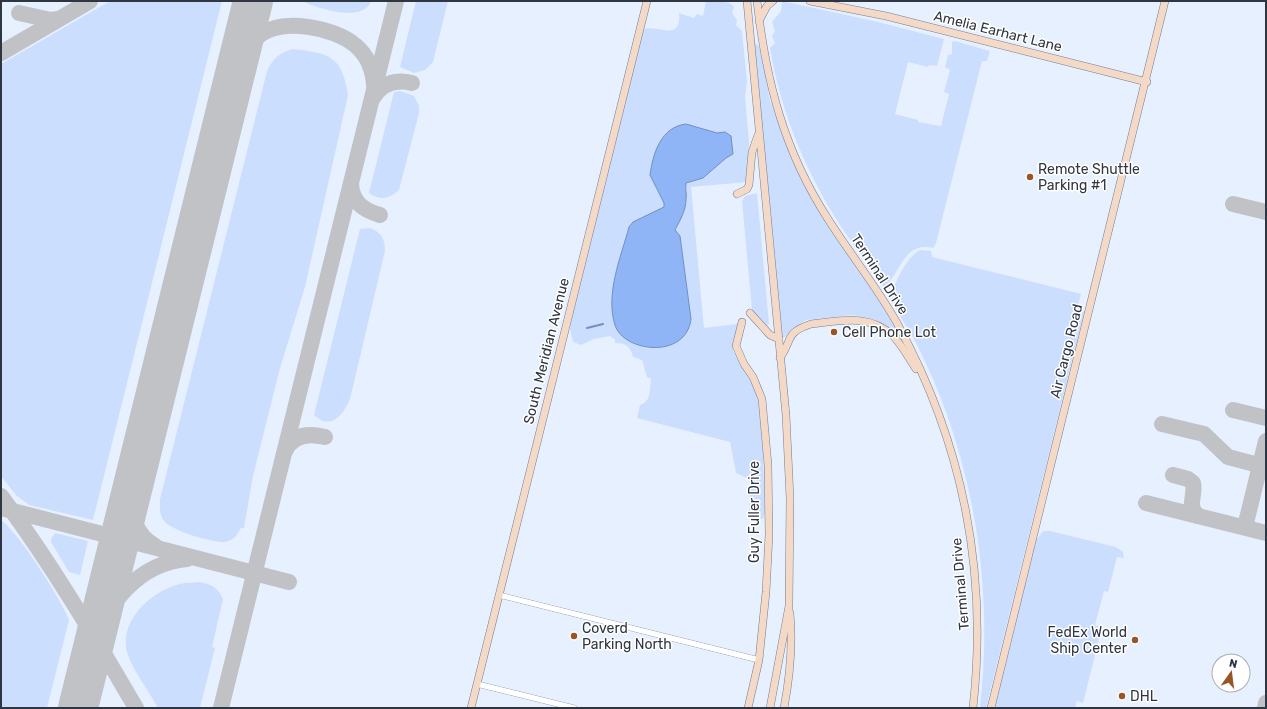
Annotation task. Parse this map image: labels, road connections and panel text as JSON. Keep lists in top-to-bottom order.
{
  "streets": {
    "street": [
      "Amelia Earhart Lane",
      "Terminal Drive",
      "South Meridian Avenue",
      "Air Cargo Road",
      "Guy Fuller Drive"
    ]
  },
  "crossings": [
    ["Amelia Earhart Lane", "Air Cargo Road"]
  ],
  "places": [
    "Remote Shuttle Parking #1",
    "Cell Phone Lot",
    "Coverd Parking North",
    "FedEx World Ship Center",
    "DHL"
  ],
  "north": "top"
}
